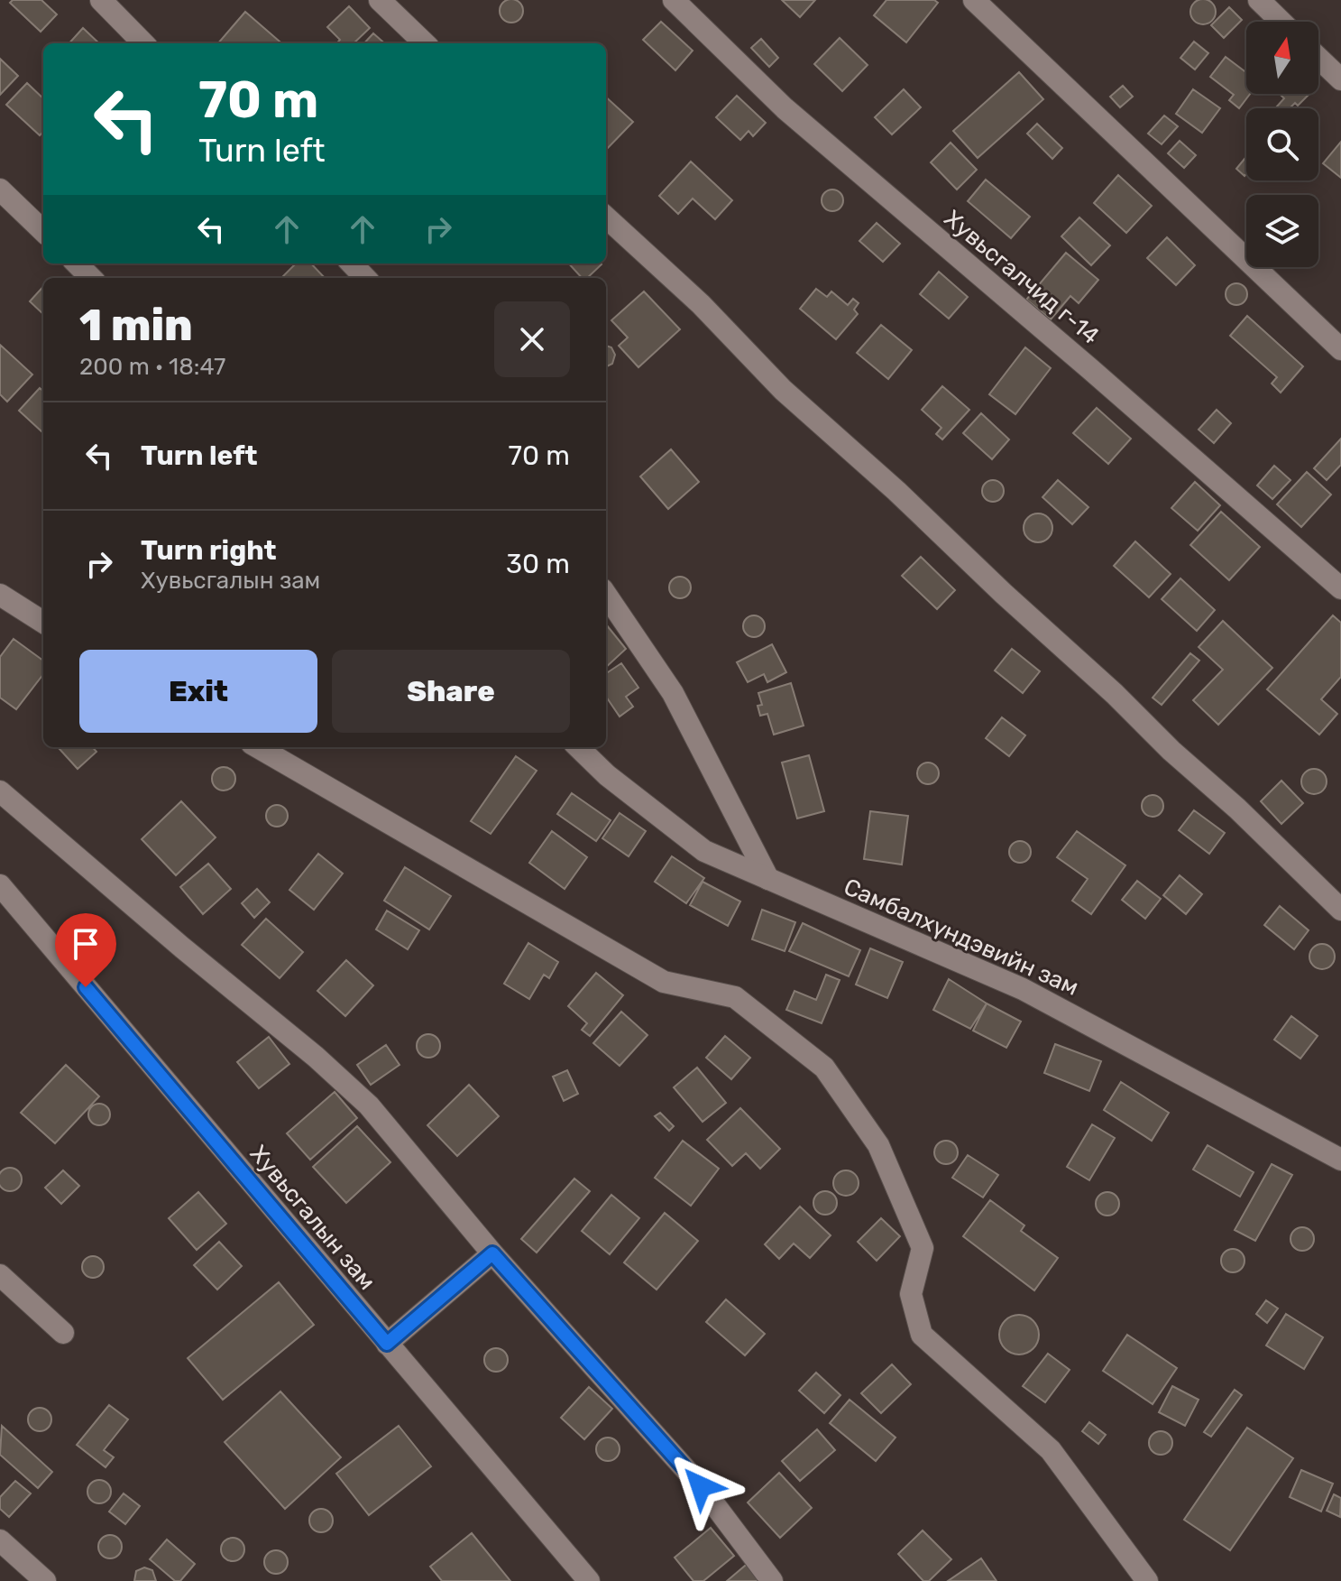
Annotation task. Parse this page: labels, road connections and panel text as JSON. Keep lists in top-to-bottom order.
{
  "streets": {
    "street": ["Хувьсгалчид г-14", "Самбалхүндэвийн зам", "Хувьсгалын зам"]
  },
  "north": "top",
  "page": {
    "turn": ["70 m", "Turn left"],
    "heading": ["1 min", "200 m · 18:47"],
    "list": [
      {
        "name": "Turn left",
        "value": "70 m"
      },
      {
        "name": "Turn right",
        "note": "Хувьсгалын зам",
        "value": "30 m"
      }
    ],
    "buttons": ["Exit", "Share"]
  }
}
